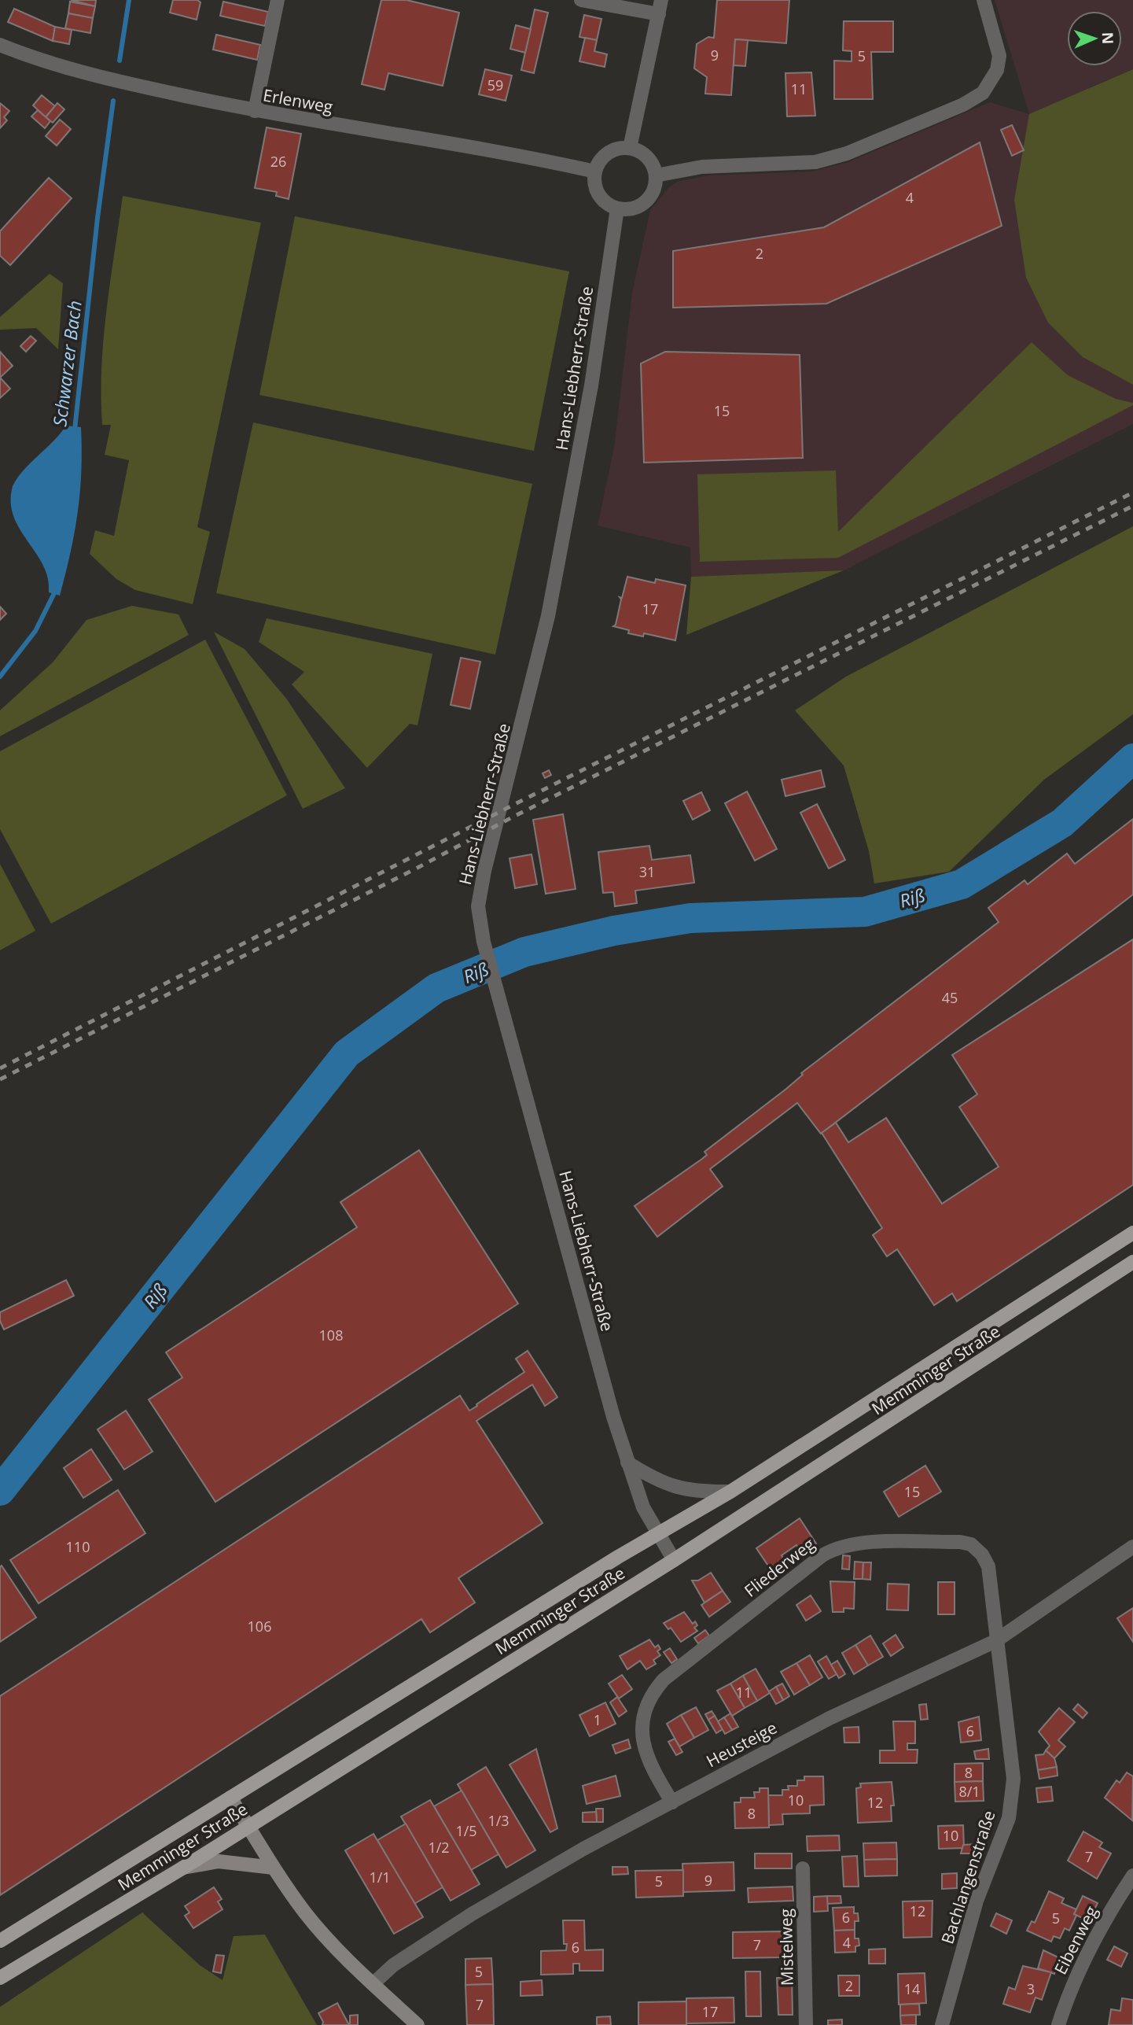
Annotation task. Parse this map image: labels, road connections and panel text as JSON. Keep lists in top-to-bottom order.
{
  "streets": {
    "main road": ["Memminger Straße"],
    "street": [
      "Erlenweg",
      "Hans-Liebherr-Straße",
      "Fliederweg",
      "Heusteige",
      "Bachlangenstraße",
      "Eibenweg",
      "Mistelweg"
    ]
  },
  "crossings": [
    ["Erlenweg", "Hans-Liebherr-Straße"],
    ["Hans-Liebherr-Straße", "Memminger Straße"],
    ["Fliederweg", "Heusteige"],
    ["Fliederweg", "Bachlangenstraße"],
    ["Heusteige", "Bachlangenstraße"]
  ],
  "water": ["Schwarzer Bach", "Riß"],
  "house_numbers": [
    "9",
    "5",
    "59",
    "11",
    "26",
    "4",
    "2",
    "15",
    "17",
    "31",
    "45",
    "108",
    "15",
    "110",
    "106",
    "11",
    "1",
    "6",
    "8",
    "8/1",
    "10",
    "12",
    "8",
    "1/3",
    "1/5",
    "10",
    "1/2",
    "7",
    "1/1",
    "9",
    "5",
    "12",
    "6",
    "5",
    "4",
    "7",
    "6",
    "5",
    "2",
    "14",
    "3",
    "7",
    "17"
  ],
  "north": "right"
}
